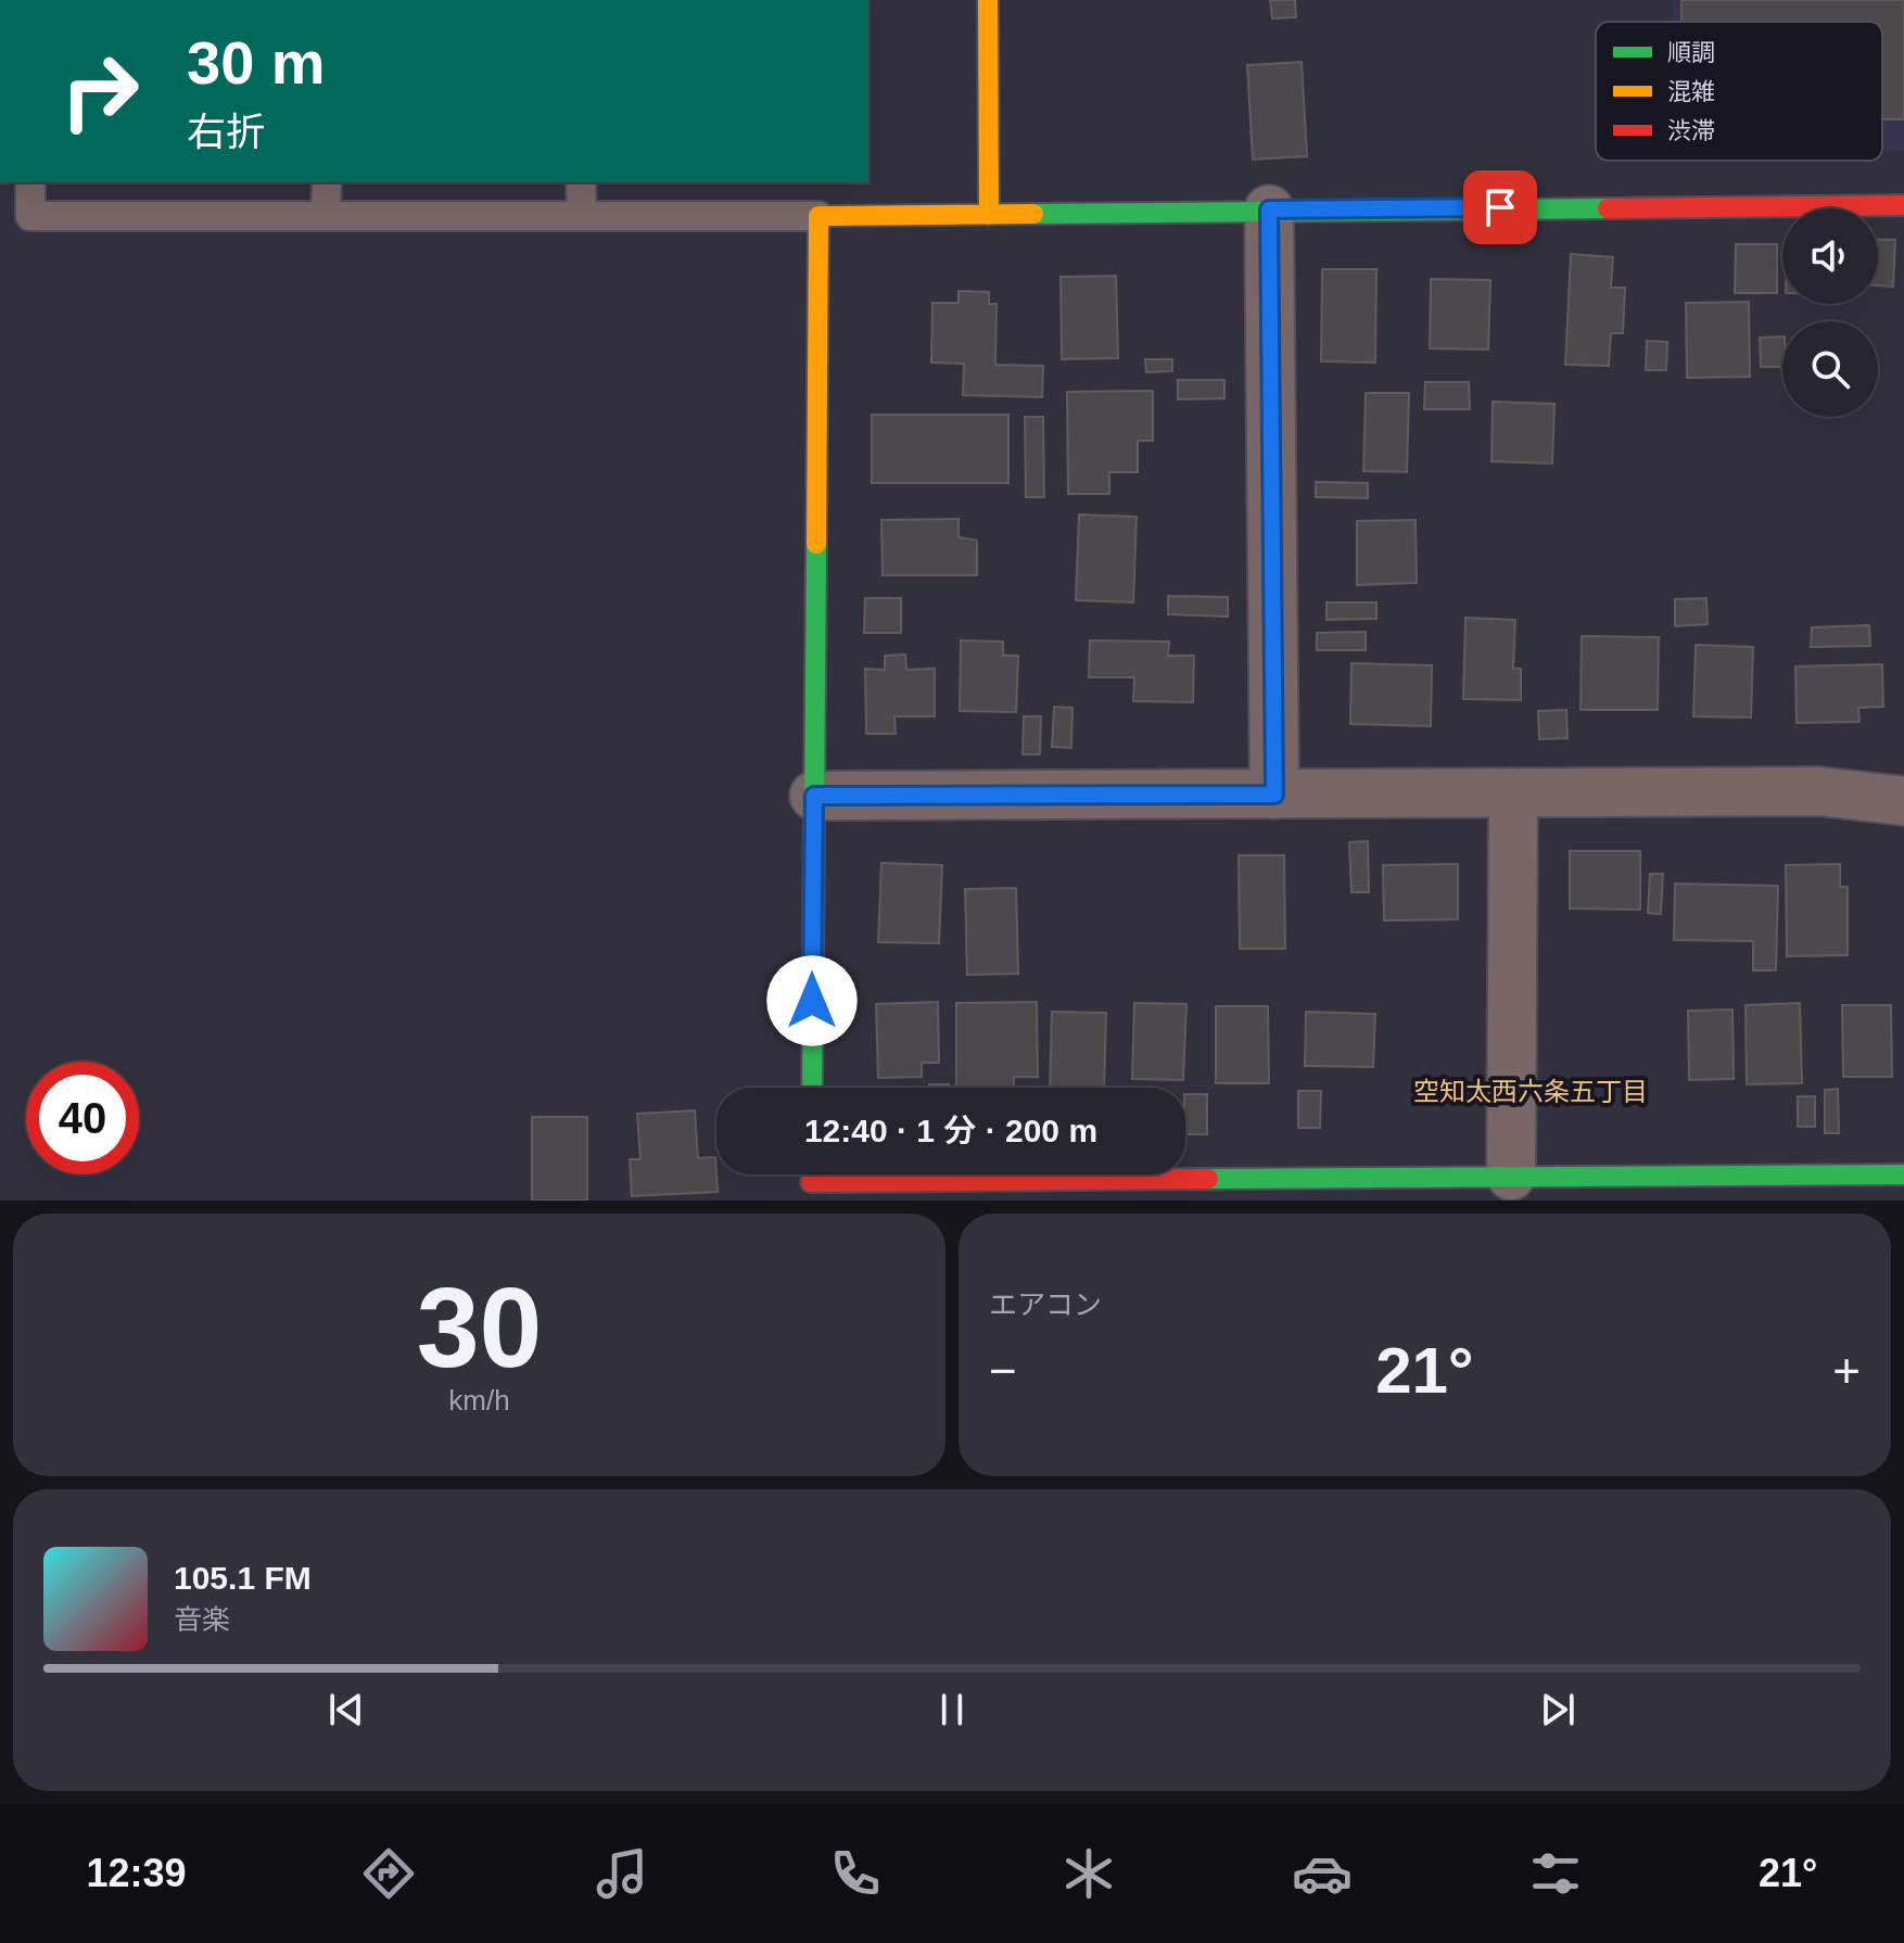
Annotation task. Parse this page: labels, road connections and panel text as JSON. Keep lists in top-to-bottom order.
{
  "districts": ["空知太西六条五丁目"],
  "legend": ["順調", "混雑", "渋滞"],
  "page": {
    "turn": ["30 m", "右折"],
    "limit": "40",
    "trip": "12:40 · 1 分 · 200 m",
    "tile": [
      ["30", "km/h"],
      "エアコン"
    ],
    "heat": ["−", "21°", "+"],
    "song": ["105.1 FM", "音楽"],
    "tabs": ["12:39", "21°"]
  }
}
